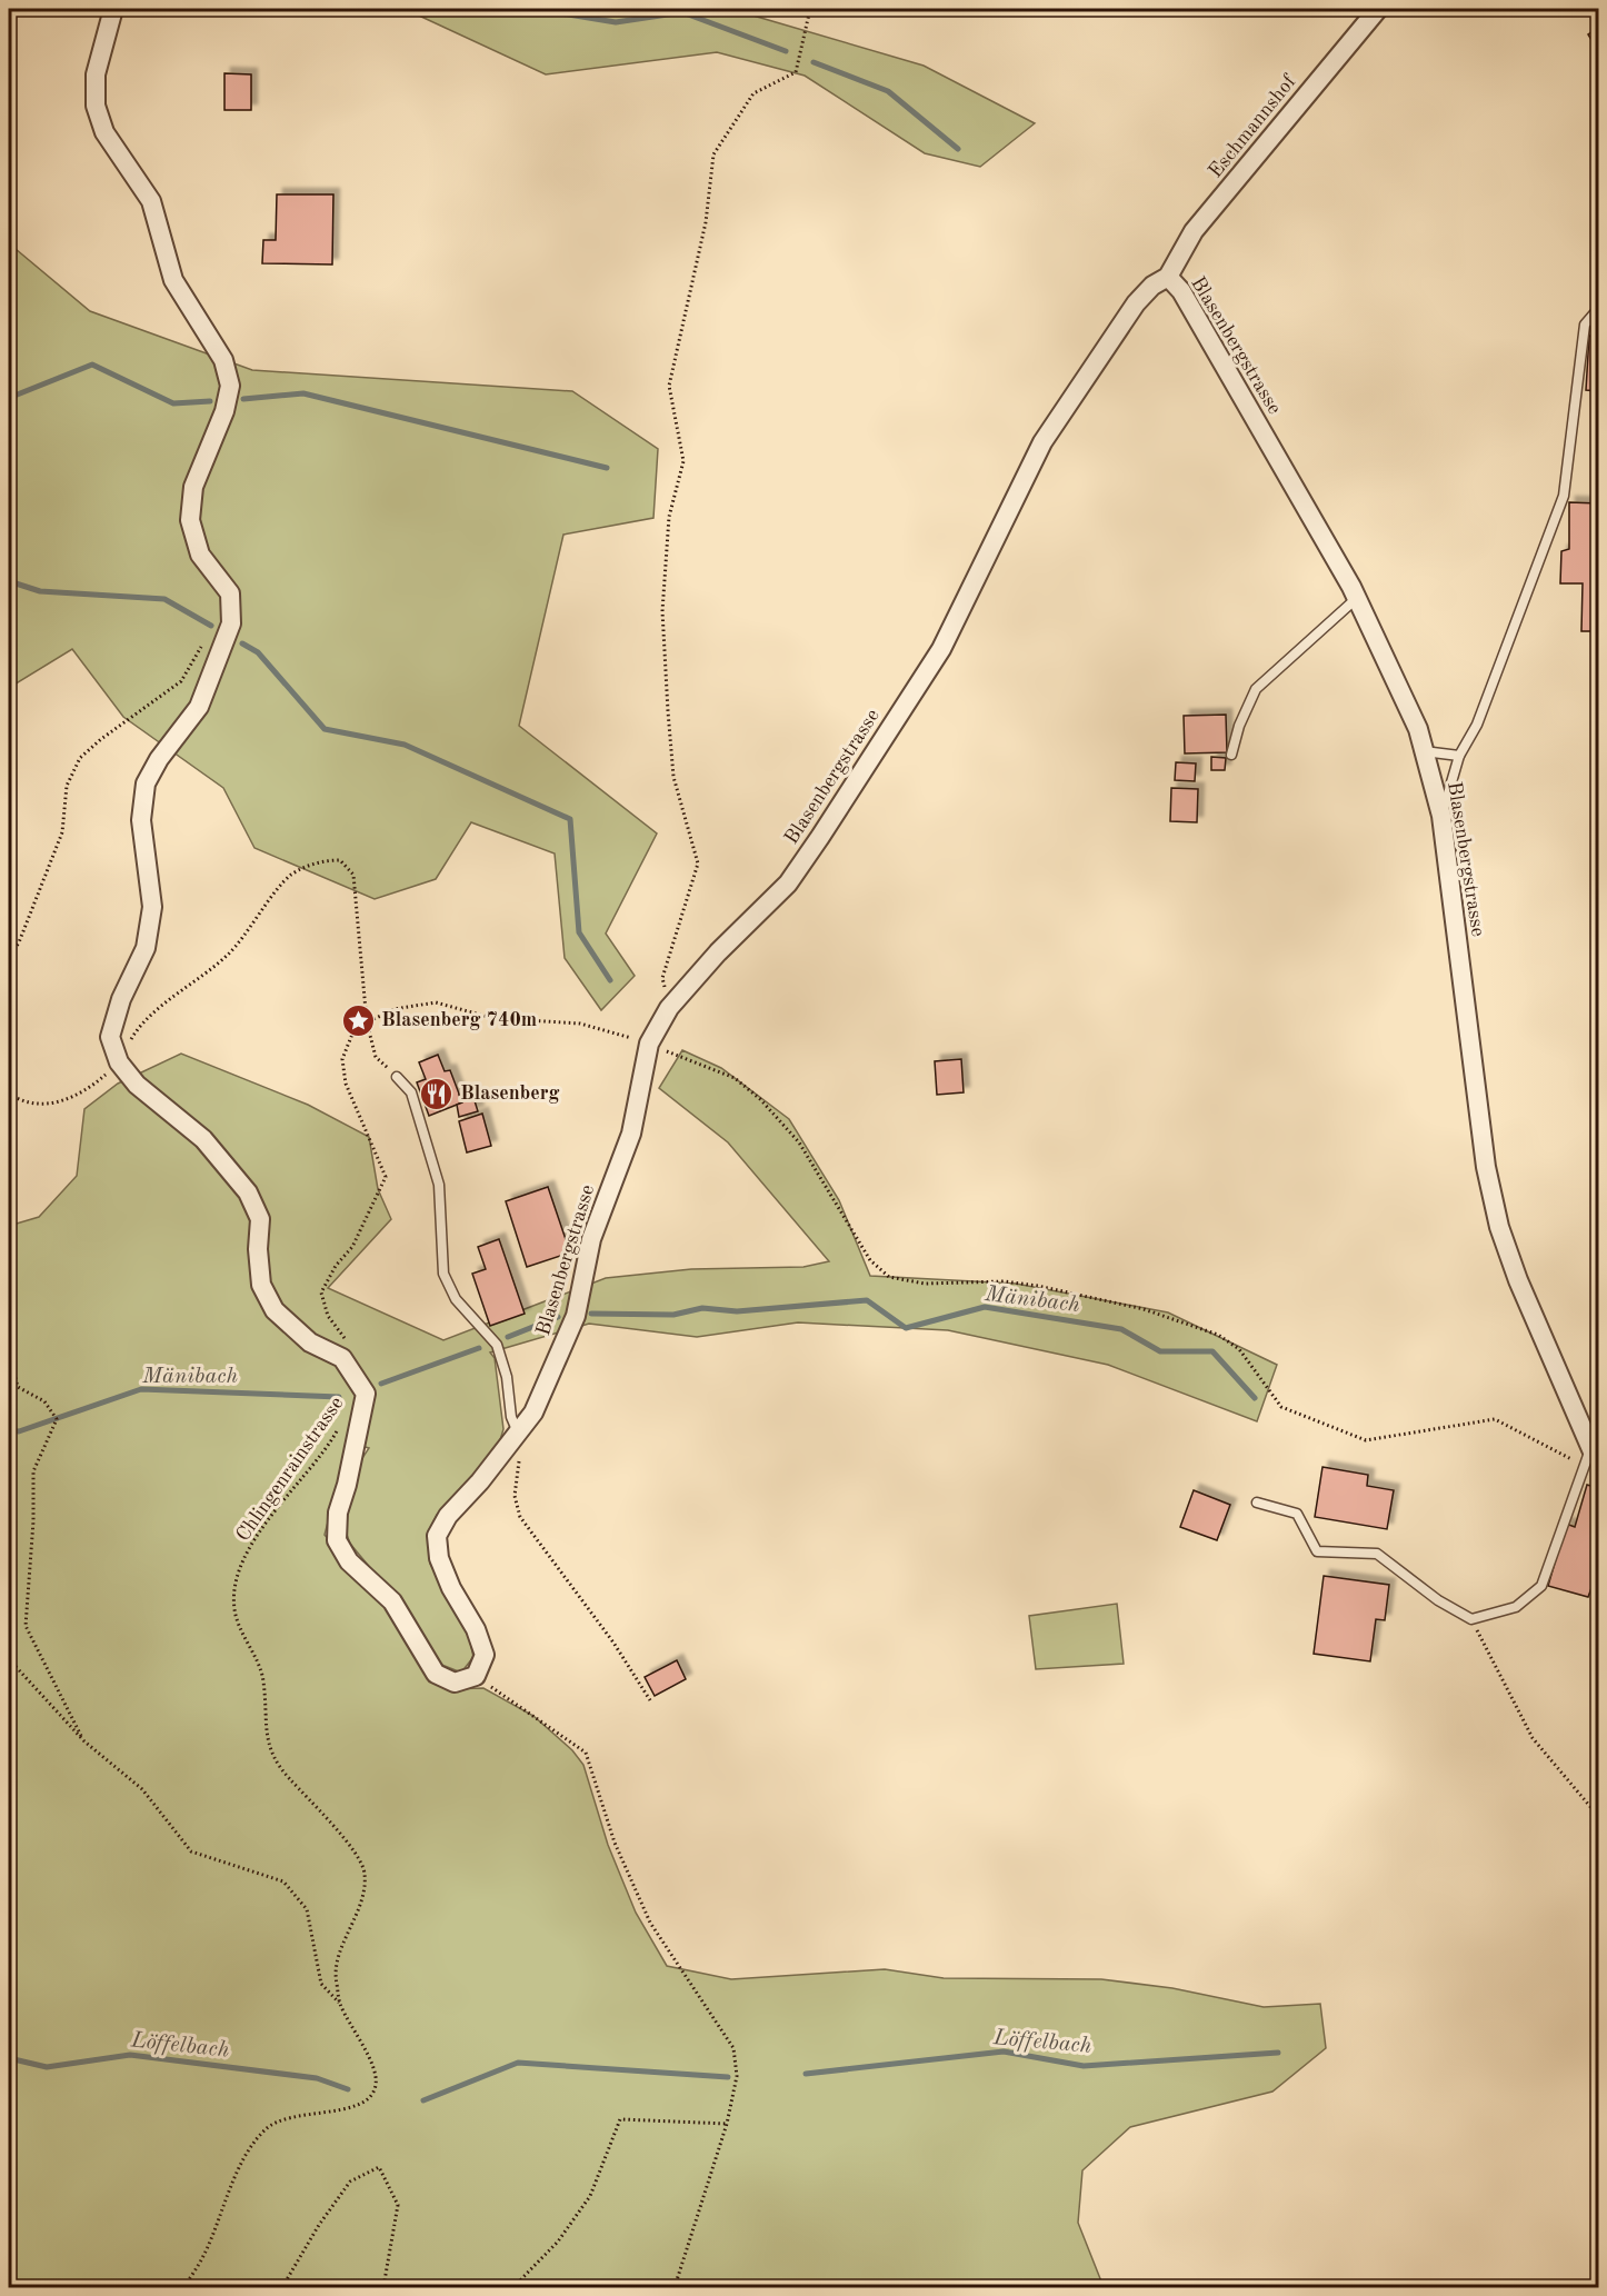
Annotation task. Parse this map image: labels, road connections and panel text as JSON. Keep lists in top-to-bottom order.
{
  "streets": {
    "street": ["Eschmannshof", "Blasenbergstrasse"],
    "path": ["Chlingenrainstrasse"]
  },
  "crossings": [
    ["Eschmannshof", "Blasenbergstrasse"]
  ],
  "water": ["Mänibach", "Löffelbach"],
  "places": {
    "place": ["Blasenberg 740m"],
    "restaurant": ["Blasenberg"]
  }
}
